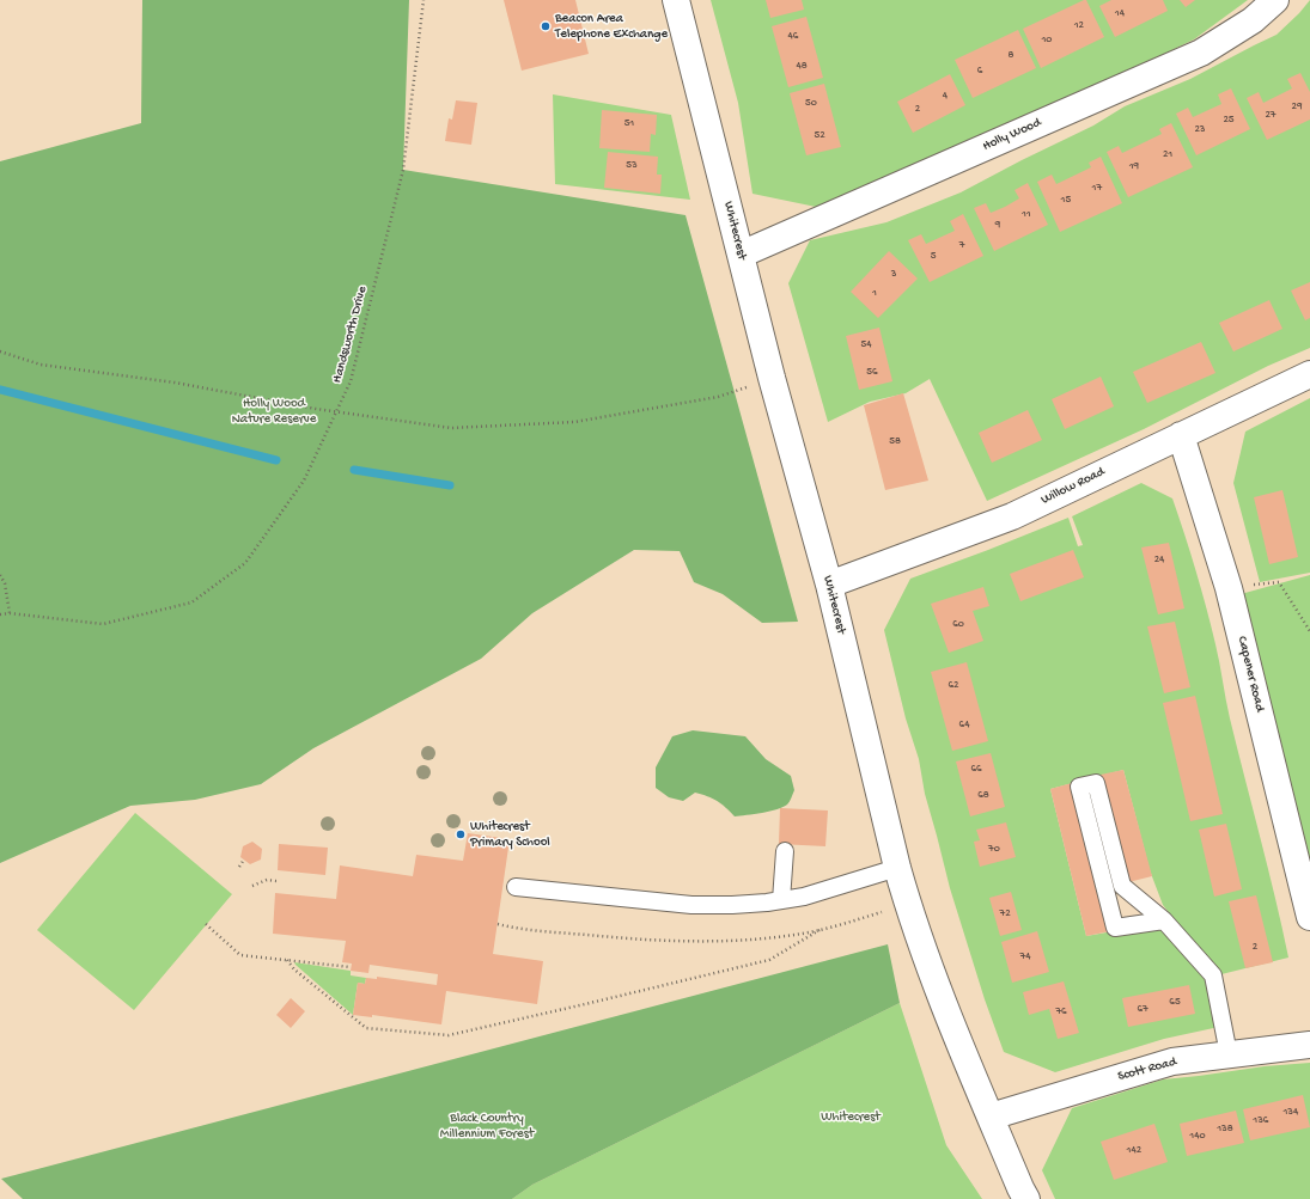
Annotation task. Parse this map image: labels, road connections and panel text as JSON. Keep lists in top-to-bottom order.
{
  "streets": {
    "street": [
      "Holly Wood",
      "Whitecrest",
      "Willow Road",
      "Capener Road",
      "Scott Road"
    ],
    "path": ["Handsworth Drive"]
  },
  "crossings": [
    ["Holly Wood", "Whitecrest"],
    ["Whitecrest", "Willow Road"],
    ["Whitecrest", "Scott Road"],
    ["Willow Road", "Capener Road"]
  ],
  "parks": ["Holly Wood Nature Reserve", "Whitecrest", "Black Country Millennium Forest"],
  "places": ["Beacon Area Telephone Exchange", "Whitecrest Primary School"],
  "house_numbers": [
    "14",
    "12",
    "46",
    "10",
    "8",
    "48",
    "6",
    "4",
    "50",
    "29",
    "2",
    "27",
    "25",
    "51",
    "23",
    "52",
    "21",
    "53",
    "19",
    "17",
    "15",
    "11",
    "9",
    "7",
    "5",
    "3",
    "1",
    "54",
    "56",
    "58",
    "24",
    "60",
    "62",
    "64",
    "66",
    "68",
    "70",
    "72",
    "2",
    "74",
    "65",
    "67",
    "76",
    "134",
    "136",
    "138",
    "140",
    "142"
  ]
}
